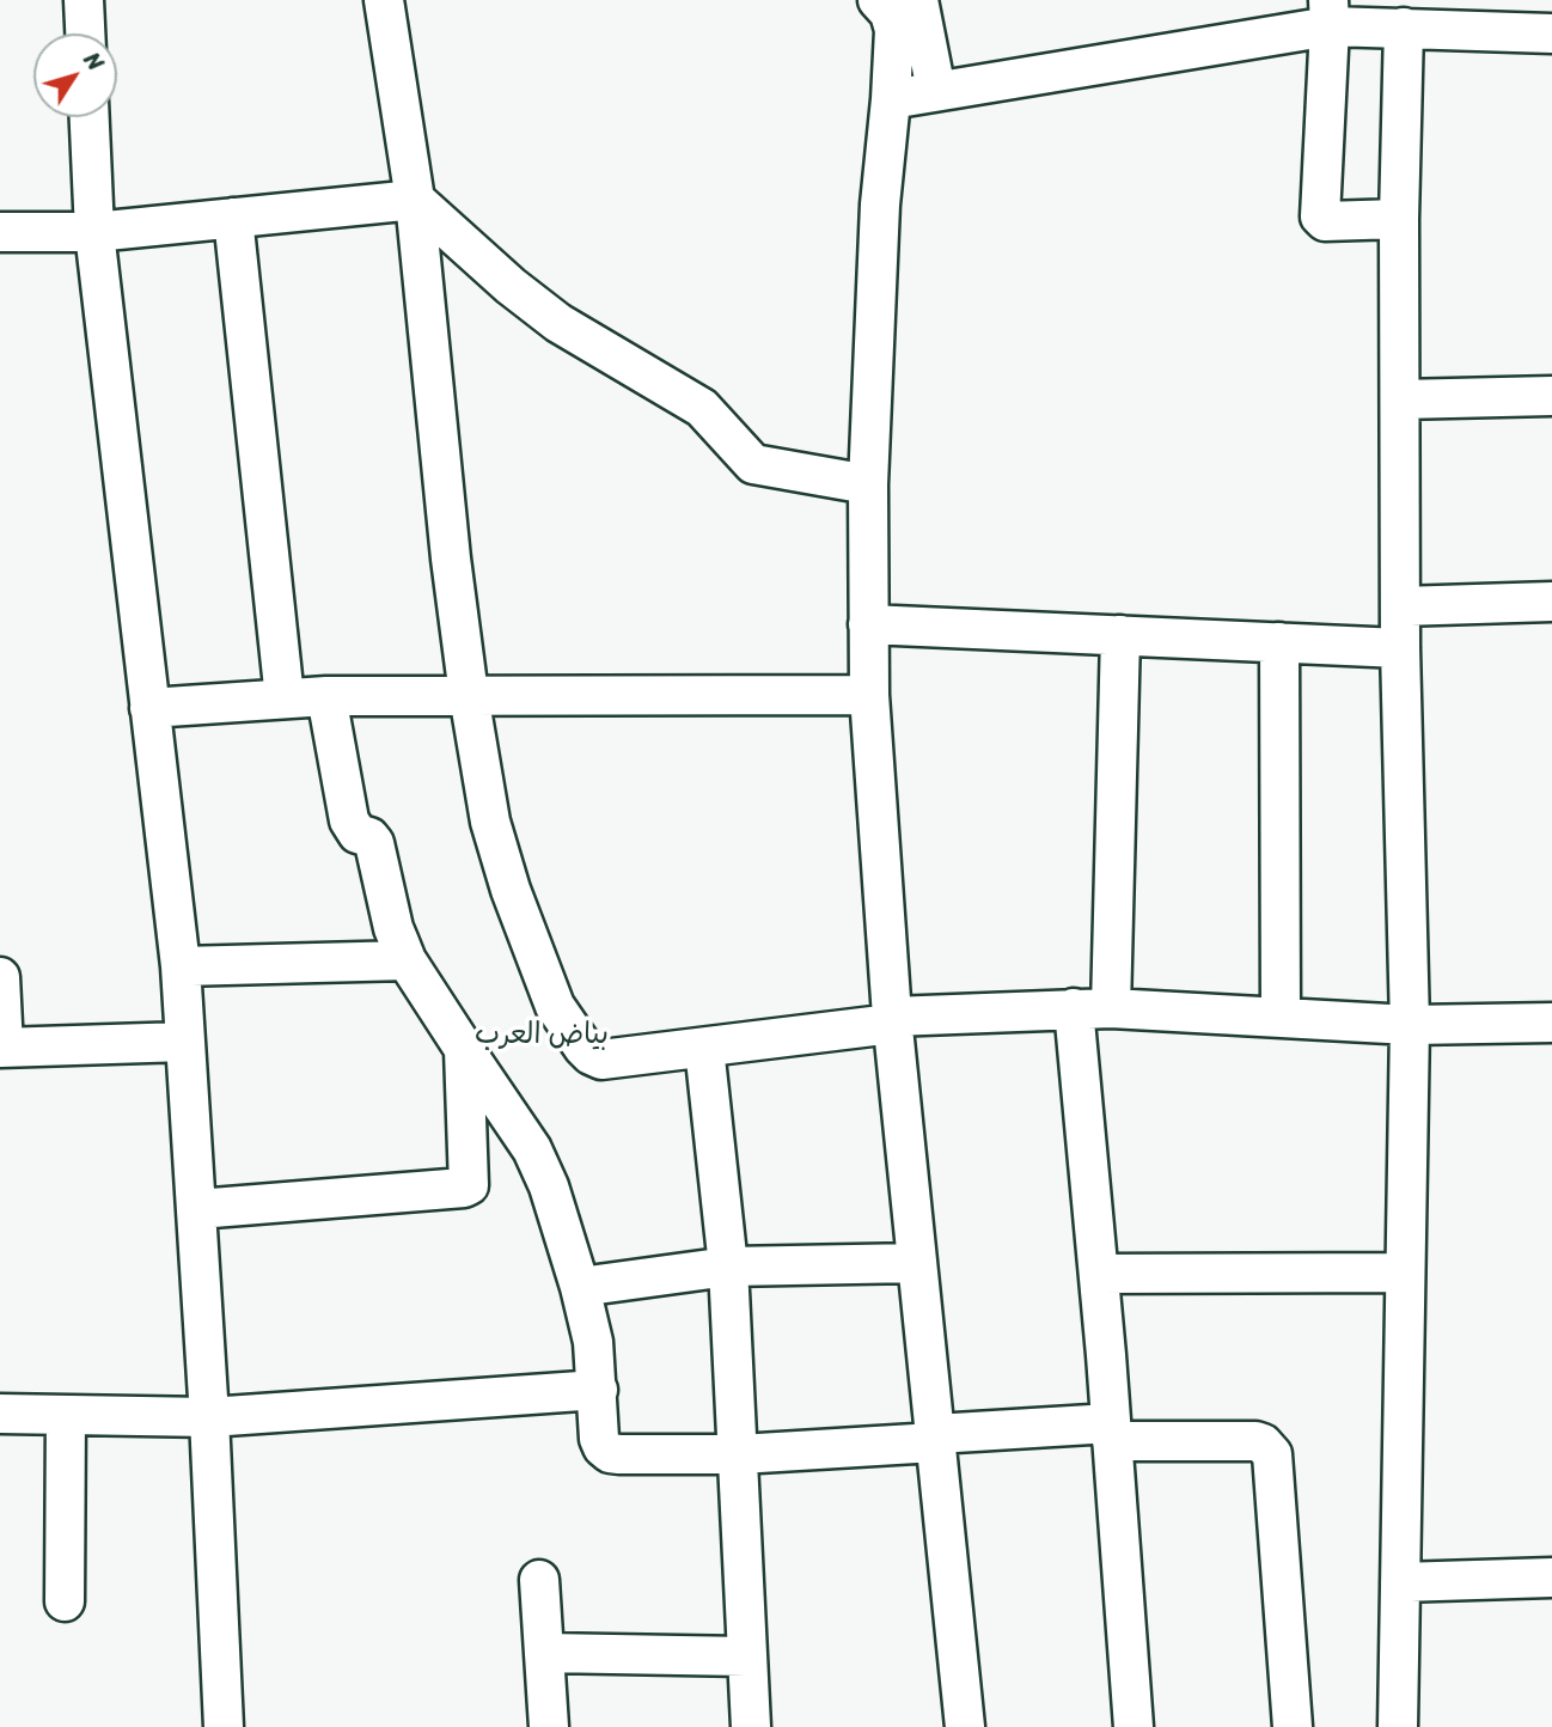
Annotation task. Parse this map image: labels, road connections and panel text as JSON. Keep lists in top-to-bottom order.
{
  "districts": ["بياض العرب"],
  "north": "top right"
}
